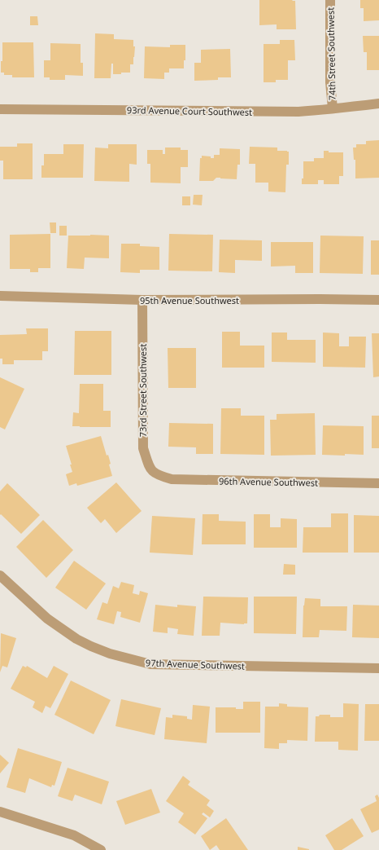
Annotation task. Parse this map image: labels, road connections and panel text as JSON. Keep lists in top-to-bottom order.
{
  "streets": {
    "street": [
      "74th Street Southwest",
      "93rd Avenue Court Southwest",
      "95th Avenue Southwest",
      "73rd Street Southwest",
      "96th Avenue Southwest",
      "97th Avenue Southwest"
    ]
  },
  "crossings": [
    ["74th Street Southwest", "93rd Avenue Court Southwest"],
    ["95th Avenue Southwest", "73rd Street Southwest"],
    ["73rd Street Southwest", "96th Avenue Southwest"]
  ]
}
